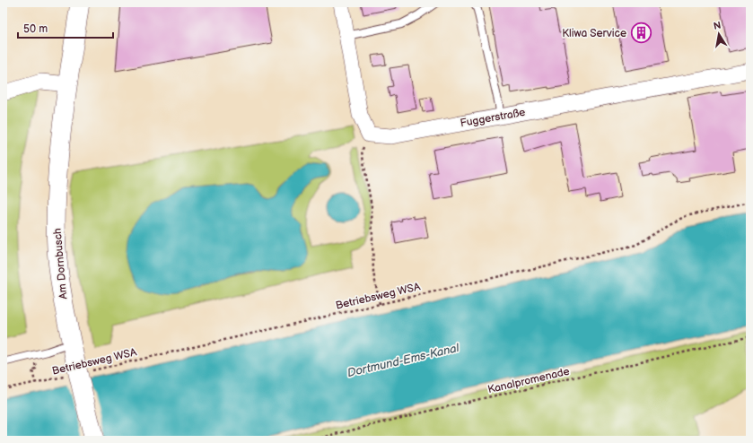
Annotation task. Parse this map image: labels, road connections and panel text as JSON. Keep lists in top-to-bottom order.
{
  "streets": {
    "street": ["Fuggerstraße", "Am Dornbusch"],
    "path": ["Betriebsweg WSA", "Kanalpromenade"]
  },
  "crossings": [
    ["Am Dornbusch", "Betriebsweg WSA"]
  ],
  "water": ["Dortmund-Ems-Kanal"],
  "places": {
    "building": ["Kliwa Service"]
  },
  "scale_bar": "50 m",
  "north": "top"
}
